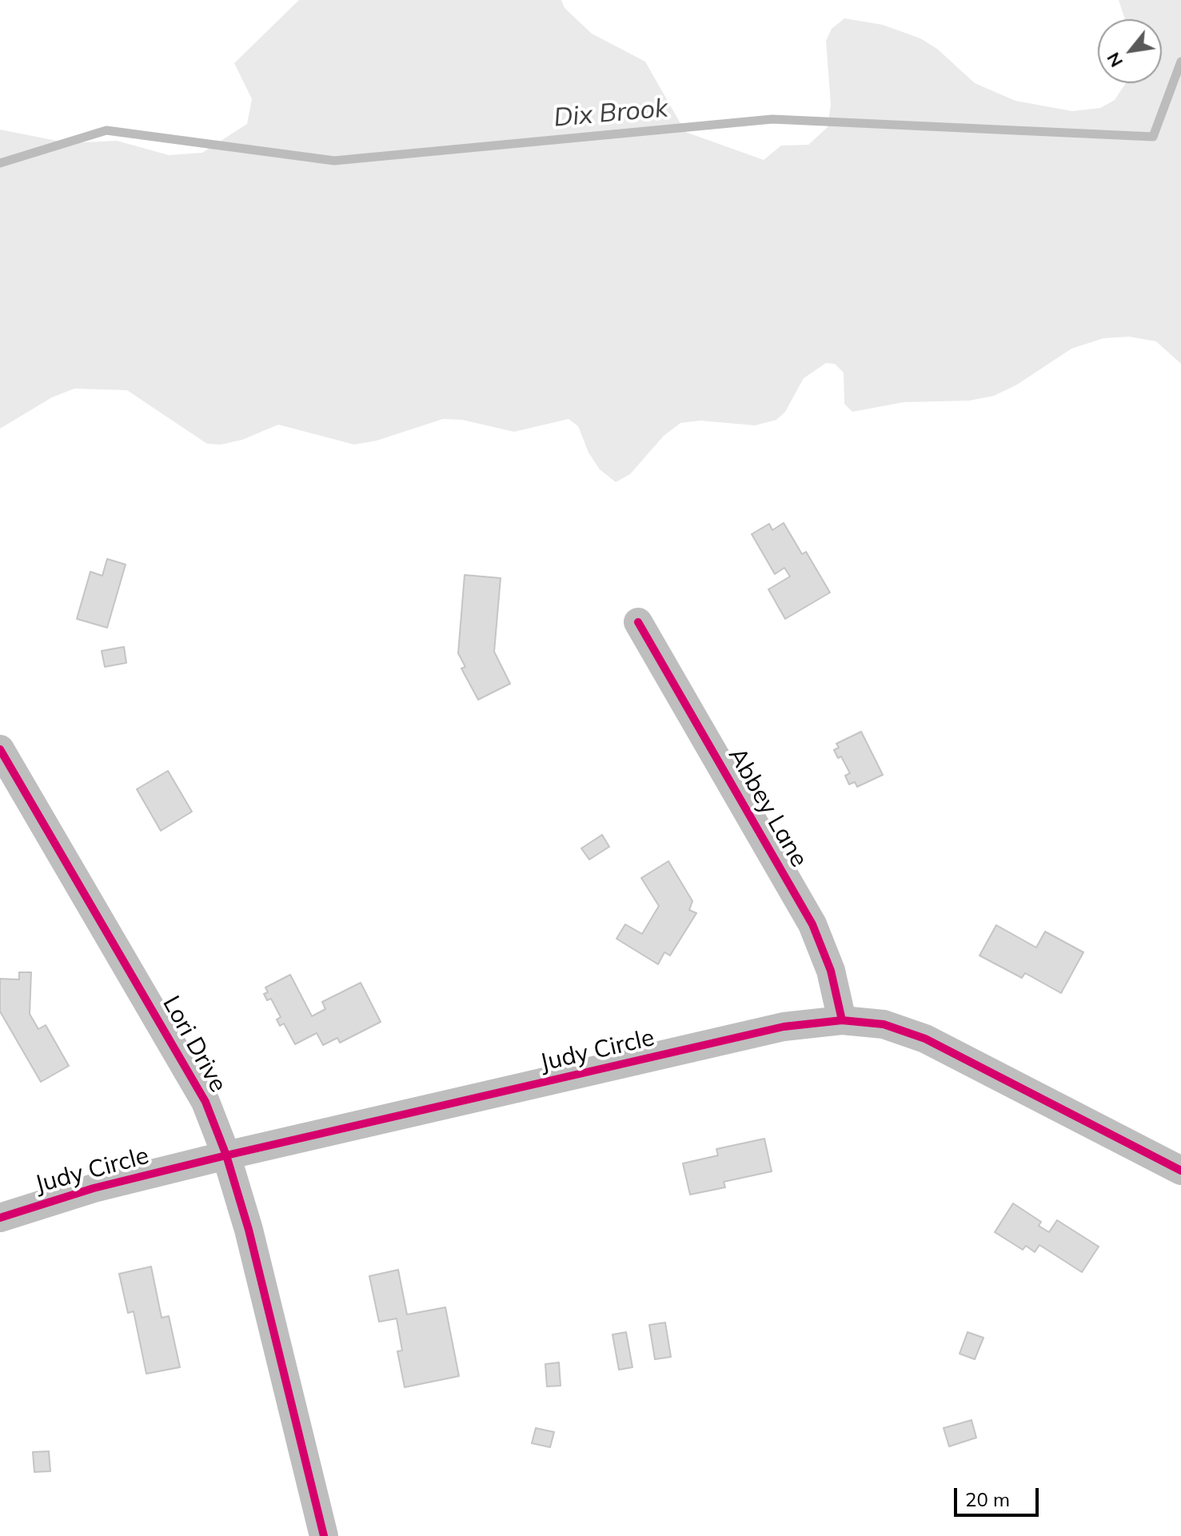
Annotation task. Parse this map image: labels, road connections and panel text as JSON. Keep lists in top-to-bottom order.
{
  "streets": {
    "street": ["Abbey Lane", "Lori Drive", "Judy Circle"]
  },
  "crossings": [
    ["Abbey Lane", "Judy Circle"],
    ["Lori Drive", "Judy Circle"]
  ],
  "water": ["Dix Brook"],
  "scale_bar": "20 m",
  "north": "bottom left"
}
